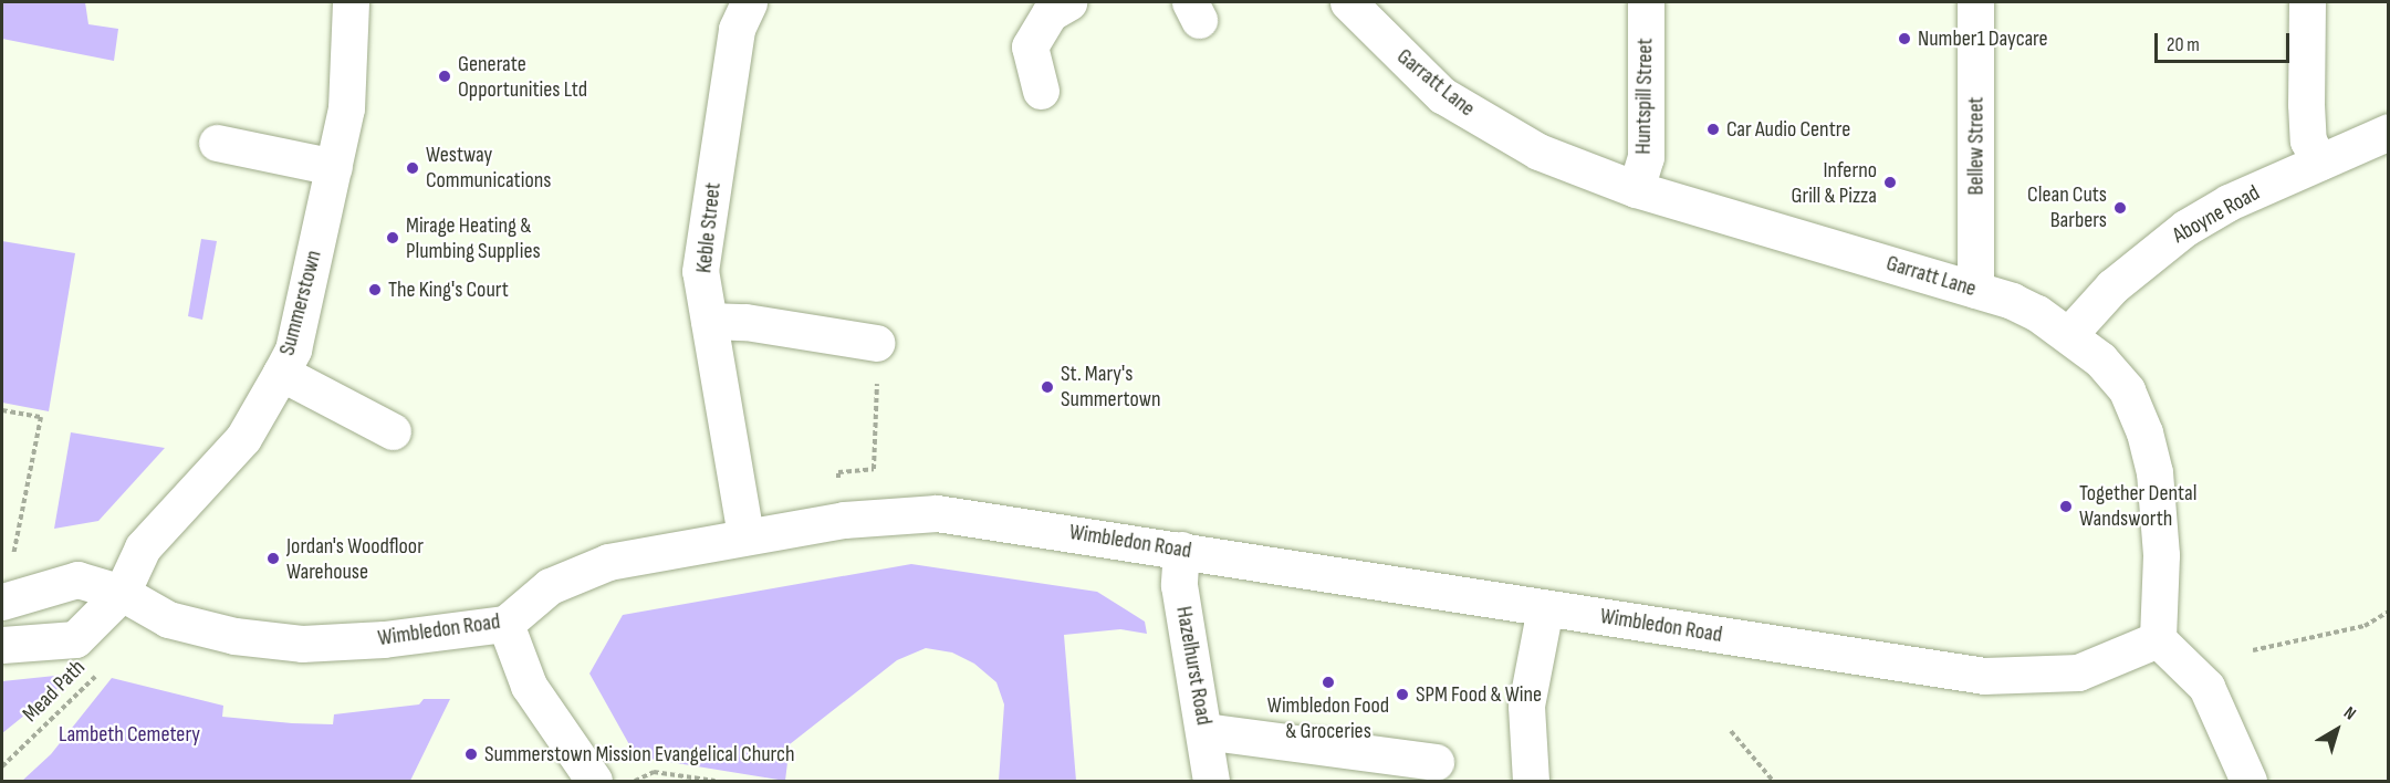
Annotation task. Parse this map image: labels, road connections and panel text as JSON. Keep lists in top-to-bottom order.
{
  "streets": {
    "street": [
      "Garratt Lane",
      "Huntspill Street",
      "Bellew Street",
      "Aboyne Road",
      "Keble Street",
      "Summerstown",
      "Wimbledon Road",
      "Hazelhurst Road"
    ],
    "path": ["Mead Path"]
  },
  "crossings": [
    ["Garratt Lane", "Huntspill Street"],
    ["Garratt Lane", "Bellew Street"],
    ["Garratt Lane", "Aboyne Road"],
    ["Garratt Lane", "Wimbledon Road"],
    ["Keble Street", "Wimbledon Road"],
    ["Summerstown", "Wimbledon Road"],
    ["Wimbledon Road", "Hazelhurst Road"]
  ],
  "parks": ["Lambeth Cemetery"],
  "places": [
    "Number1 Daycare",
    "Generate Opportunities Ltd",
    "Car Audio Centre",
    "Westway Communications",
    "Inferno Grill & Pizza",
    "Clean Cuts Barbers",
    "Mirage Heating & Plumbing Supplies",
    "The King's Court",
    "St. Mary's Summertown",
    "Together Dental Wandsworth",
    "Jordan's Woodfloor Warehouse",
    "Wimbledon Food & Groceries",
    "SPM Food & Wine",
    "Summerstown Mission Evangelical Church"
  ],
  "scale_bar": "20 m",
  "north": "top right"
}
